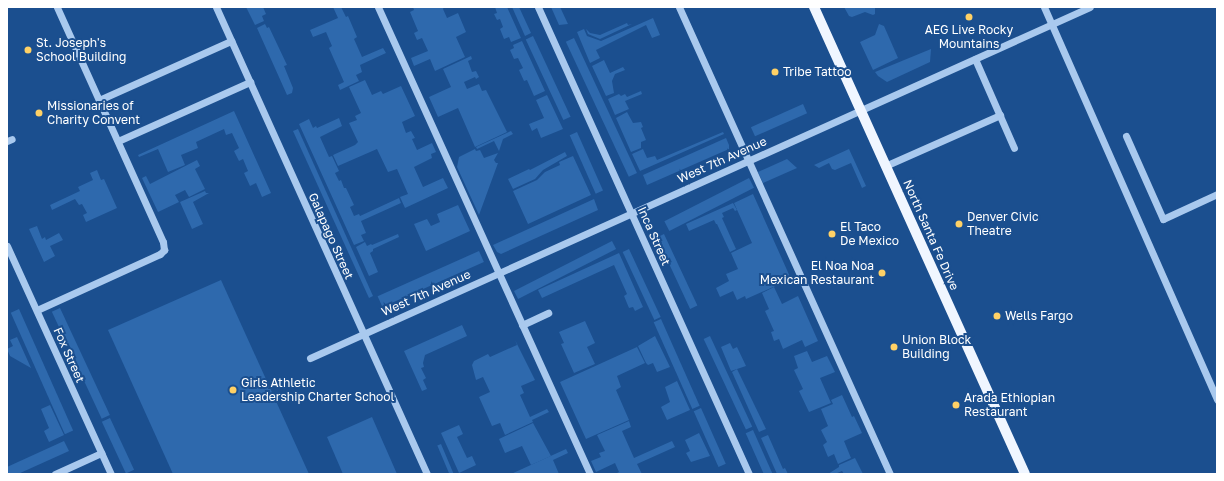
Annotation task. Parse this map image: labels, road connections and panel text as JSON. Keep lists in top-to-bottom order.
{
  "streets": {
    "main road": ["North Santa Fe Drive"],
    "street": [
      "West 7th Avenue",
      "Galapago Street",
      "Inca Street",
      "Fox Street"
    ]
  },
  "crossings": [
    ["West 7th Avenue", "North Santa Fe Drive"],
    ["West 7th Avenue", "Galapago Street"],
    ["West 7th Avenue", "Inca Street"]
  ],
  "places": [
    "AEG Live Rocky Mountains",
    "St. Joseph's School Building",
    "Tribe Tattoo",
    "Missionaries of Charity Convent",
    "Denver Civic Theatre",
    "El Taco De Mexico",
    "El Noa Noa Mexican Restaurant",
    "Wells Fargo",
    "Union Block Building",
    "Girls Athletic Leadership Charter School",
    "Arada Ethiopian Restaurant"
  ]
}
